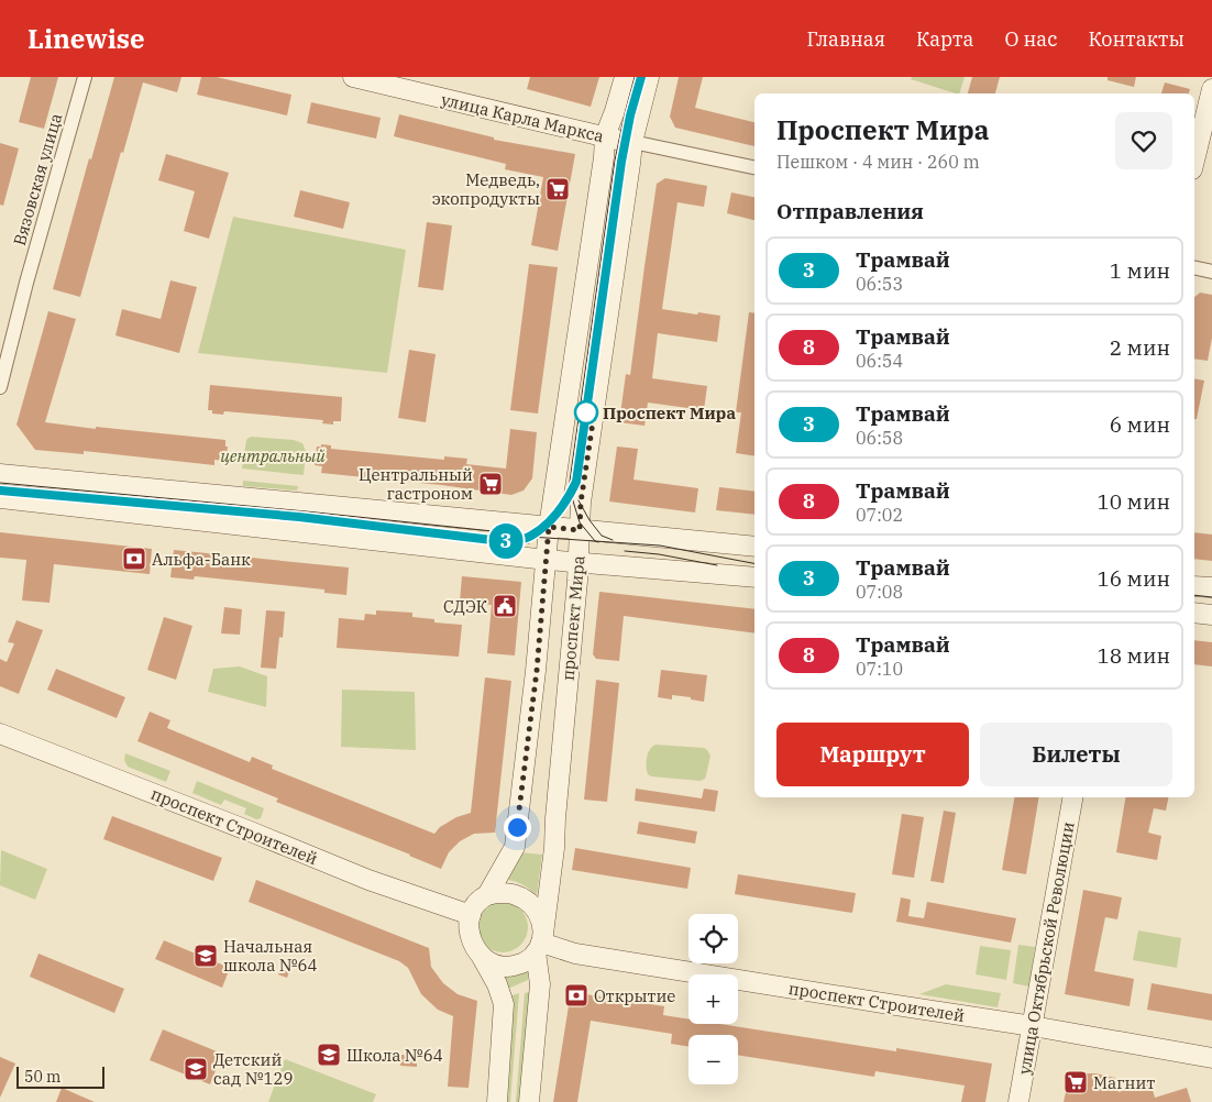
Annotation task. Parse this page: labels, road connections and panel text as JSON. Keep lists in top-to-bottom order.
{
  "streets": {
    "main road": [
      "улица Карла Маркса",
      "проспект Мира",
      "проспект Строителей",
      "улица Октябрьской Революции"
    ],
    "street": ["Вязовская улица"]
  },
  "crossings": [
    ["улица Карла Маркса", "проспект Мира"],
    ["проспект Мира", "проспект Строителей"],
    ["проспект Строителей", "улица Октябрьской Революции"]
  ],
  "parks": ["центральный"],
  "places": {
    "supermarket": ["Медведь, экопродукты", "Центральный гастроном", "Магнит"],
    "other": ["Проспект Мира"],
    "bank": ["Альфа-Банк", "Открытие"],
    "public building": ["СДЭК"],
    "school or university": ["Начальная школа №64", "Школа №64", "Детский сад №129"]
  },
  "lines": ["tram line 3"],
  "scale_bar": "50 m",
  "page": {
    "header": "Linewise",
    "nav": [
      "Главная",
      "Карта",
      "О нас",
      "Контакты"
    ],
    "on_map": "3",
    "heading": [
      ["Проспект Мира", "Пешком · 4 мин · 260 m"],
      "Отправления"
    ],
    "list": [
      {
        "mark": "3",
        "name": "Трамвай",
        "note": "06:53",
        "value": "1 мин"
      },
      {
        "mark": "8",
        "name": "Трамвай",
        "note": "06:54",
        "value": "2 мин"
      },
      {
        "mark": "3",
        "name": "Трамвай",
        "note": "06:58",
        "value": "6 мин"
      },
      {
        "mark": "8",
        "name": "Трамвай",
        "note": "07:02",
        "value": "10 мин"
      },
      {
        "mark": "3",
        "name": "Трамвай",
        "note": "07:08",
        "value": "16 мин"
      },
      {
        "mark": "8",
        "name": "Трамвай",
        "note": "07:10",
        "value": "18 мин"
      }
    ],
    "buttons": ["Маршрут", "Билеты"],
    "map_buttons": ["+", "−"],
    "scale": "50 m"
  }
}
